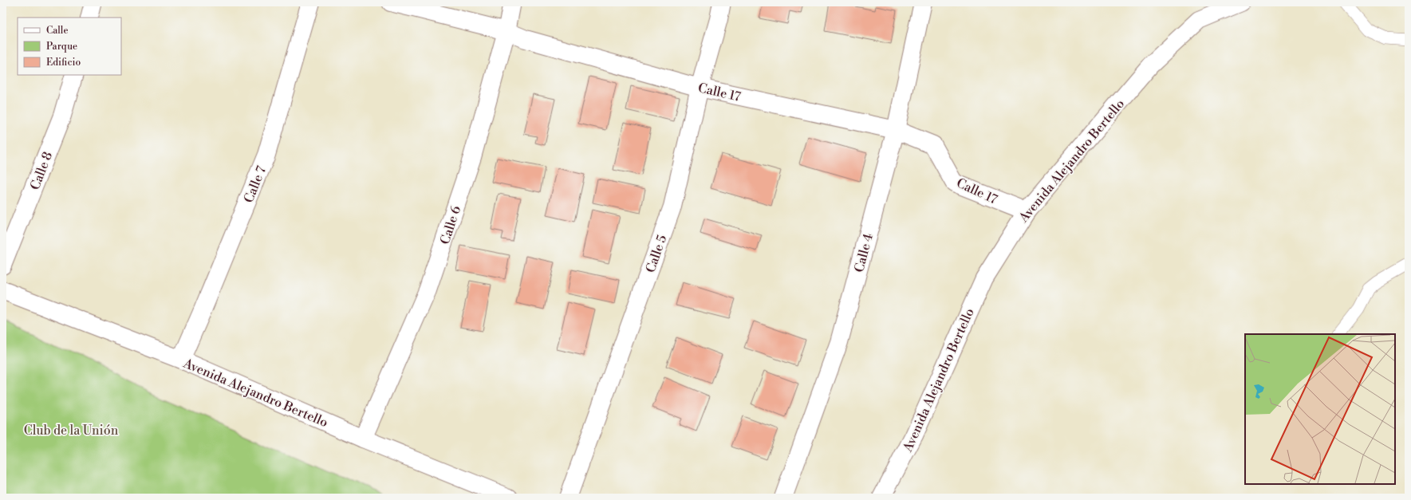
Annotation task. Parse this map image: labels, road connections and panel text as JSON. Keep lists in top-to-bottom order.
{
  "streets": {
    "street": [
      "Calle 17",
      "Avenida Alejandro Bertello",
      "Calle 8",
      "Calle 7",
      "Calle 6",
      "Calle 4",
      "Calle 5"
    ]
  },
  "crossings": [
    ["Calle 17", "Avenida Alejandro Bertello"],
    ["Calle 17", "Calle 6"],
    ["Calle 17", "Calle 4"],
    ["Calle 17", "Calle 5"],
    ["Avenida Alejandro Bertello", "Calle 7"],
    ["Avenida Alejandro Bertello", "Calle 6"]
  ],
  "parks": ["Club de la Unión"],
  "legend": ["Calle", "Parque", "Edificio"]
}
